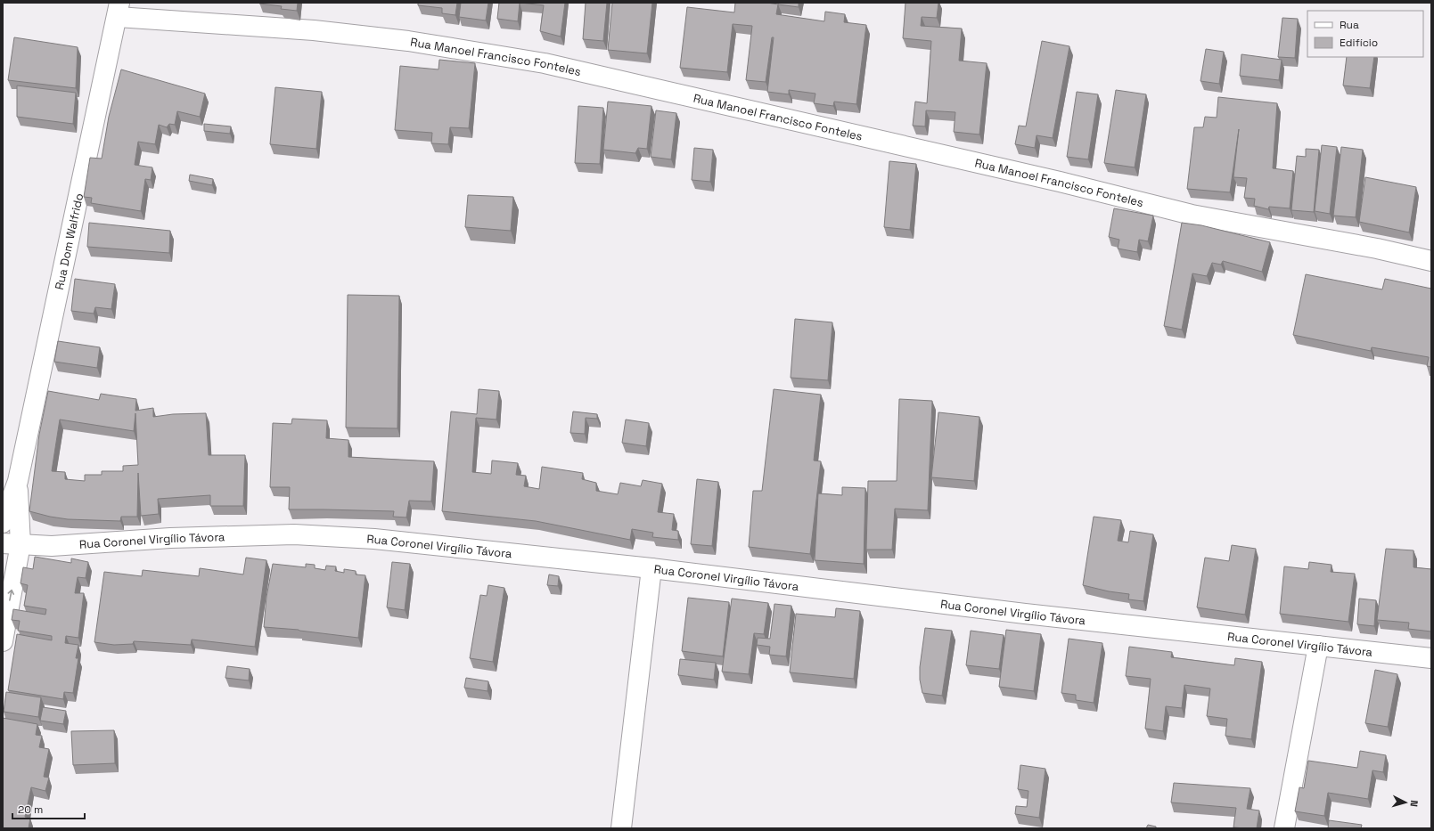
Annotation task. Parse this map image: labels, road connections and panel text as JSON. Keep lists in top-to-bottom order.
{
  "streets": {
    "street": ["Rua Manoel Francisco Fonteles", "Rua Dom Walfrido", "Rua Coronel Virgílio Távora"]
  },
  "crossings": [
    ["Rua Manoel Francisco Fonteles", "Rua Dom Walfrido"],
    ["Rua Dom Walfrido", "Rua Coronel Virgílio Távora"]
  ],
  "legend": ["Rua", "Edifício"],
  "scale_bar": "20 m",
  "north": "right"
}
